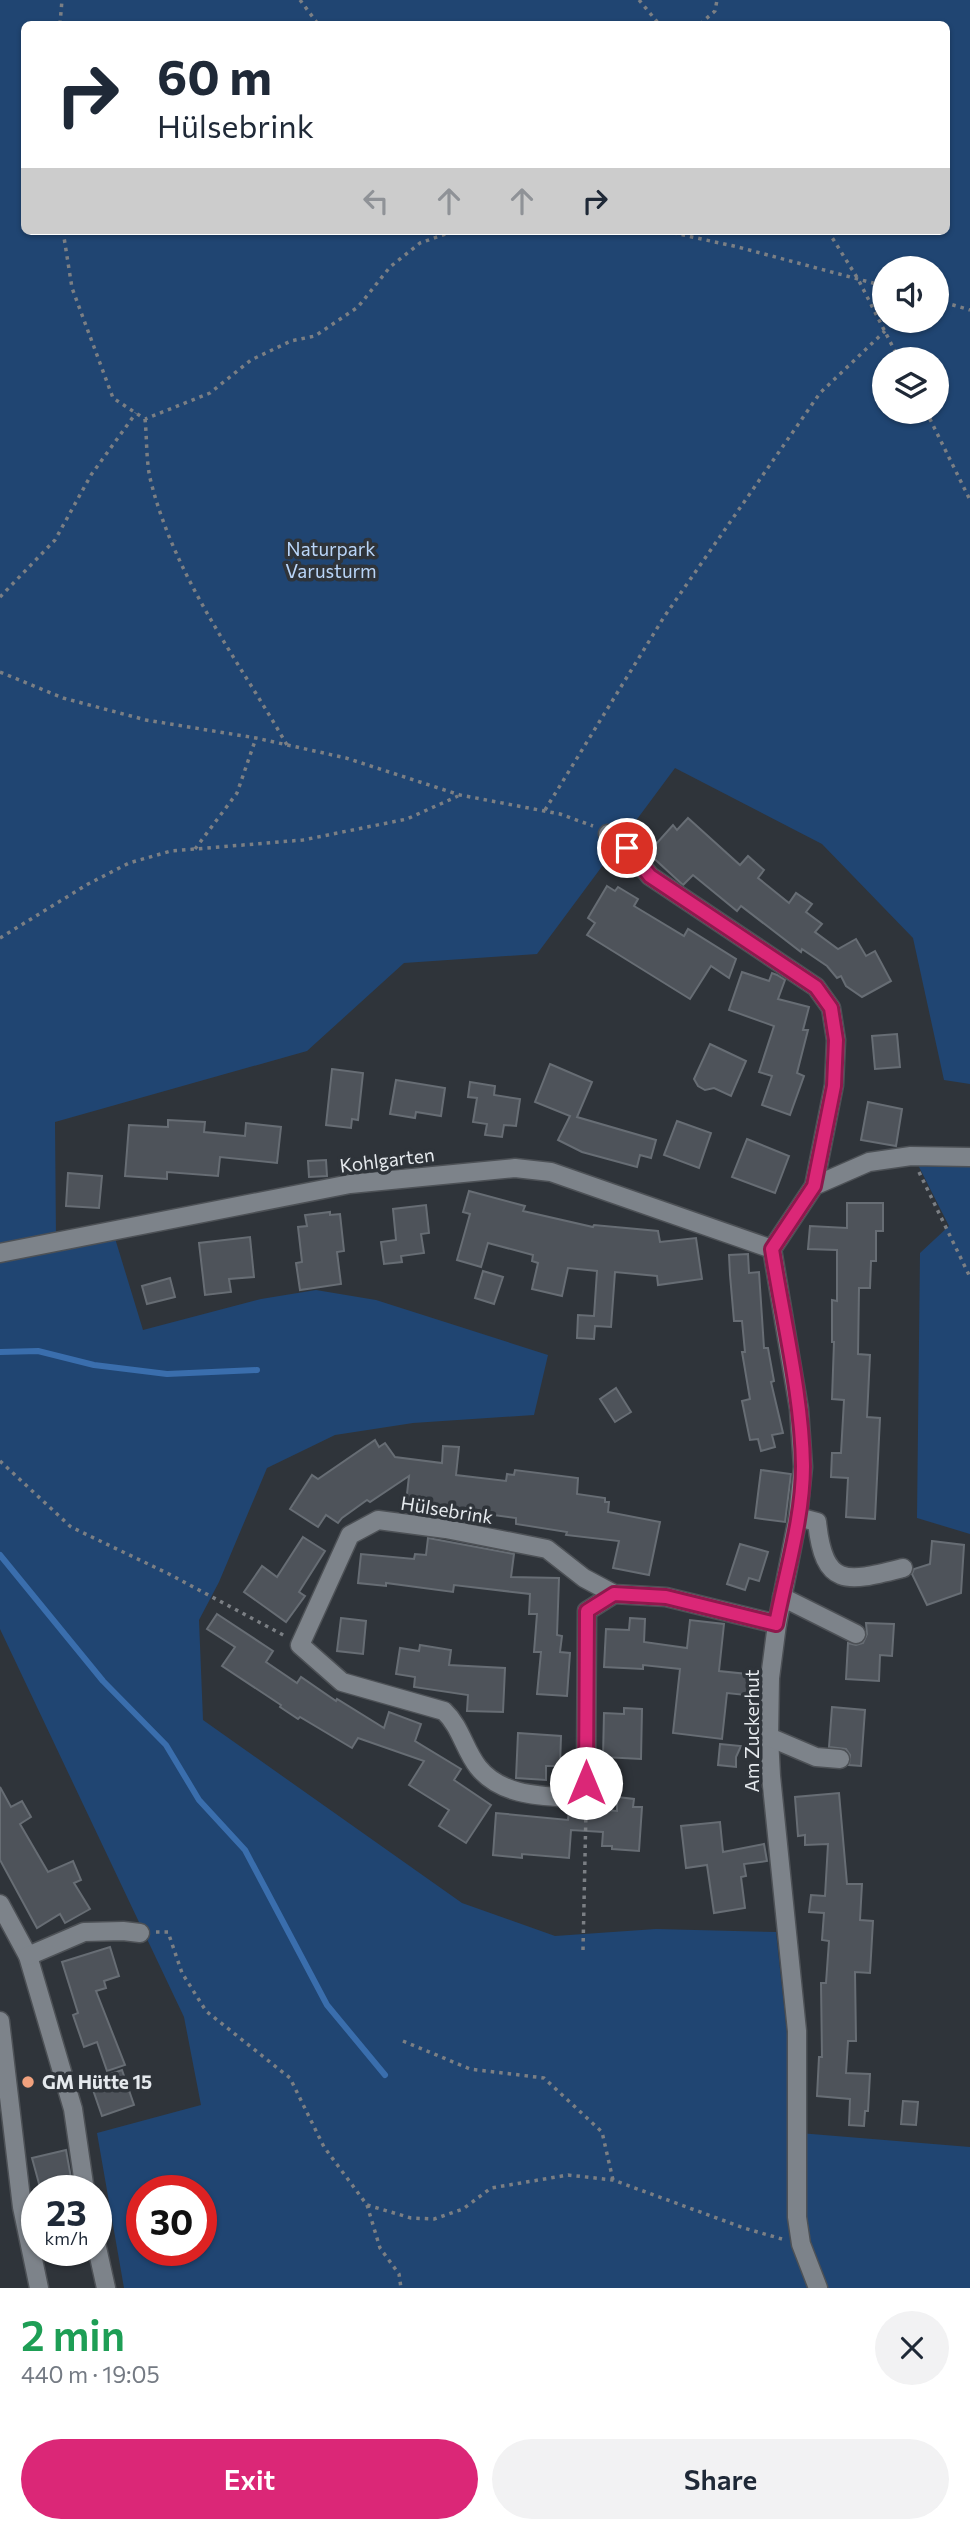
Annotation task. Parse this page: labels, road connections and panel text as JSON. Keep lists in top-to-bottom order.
{
  "streets": {
    "street": ["Kohlgarten", "Hülsebrink", "Am Zuckerhut"]
  },
  "crossings": [
    ["Kohlgarten", "Am Zuckerhut"],
    ["Hülsebrink", "Am Zuckerhut"]
  ],
  "parks": ["Naturpark Varusturm"],
  "places": ["GM Hütte 15"],
  "page": {
    "turn": ["60 m", "Hülsebrink"],
    "speed": "23 km/h",
    "limit": "30",
    "heading": ["2 min", "440 m · 19:05"],
    "buttons": ["Exit", "Share"]
  }
}
